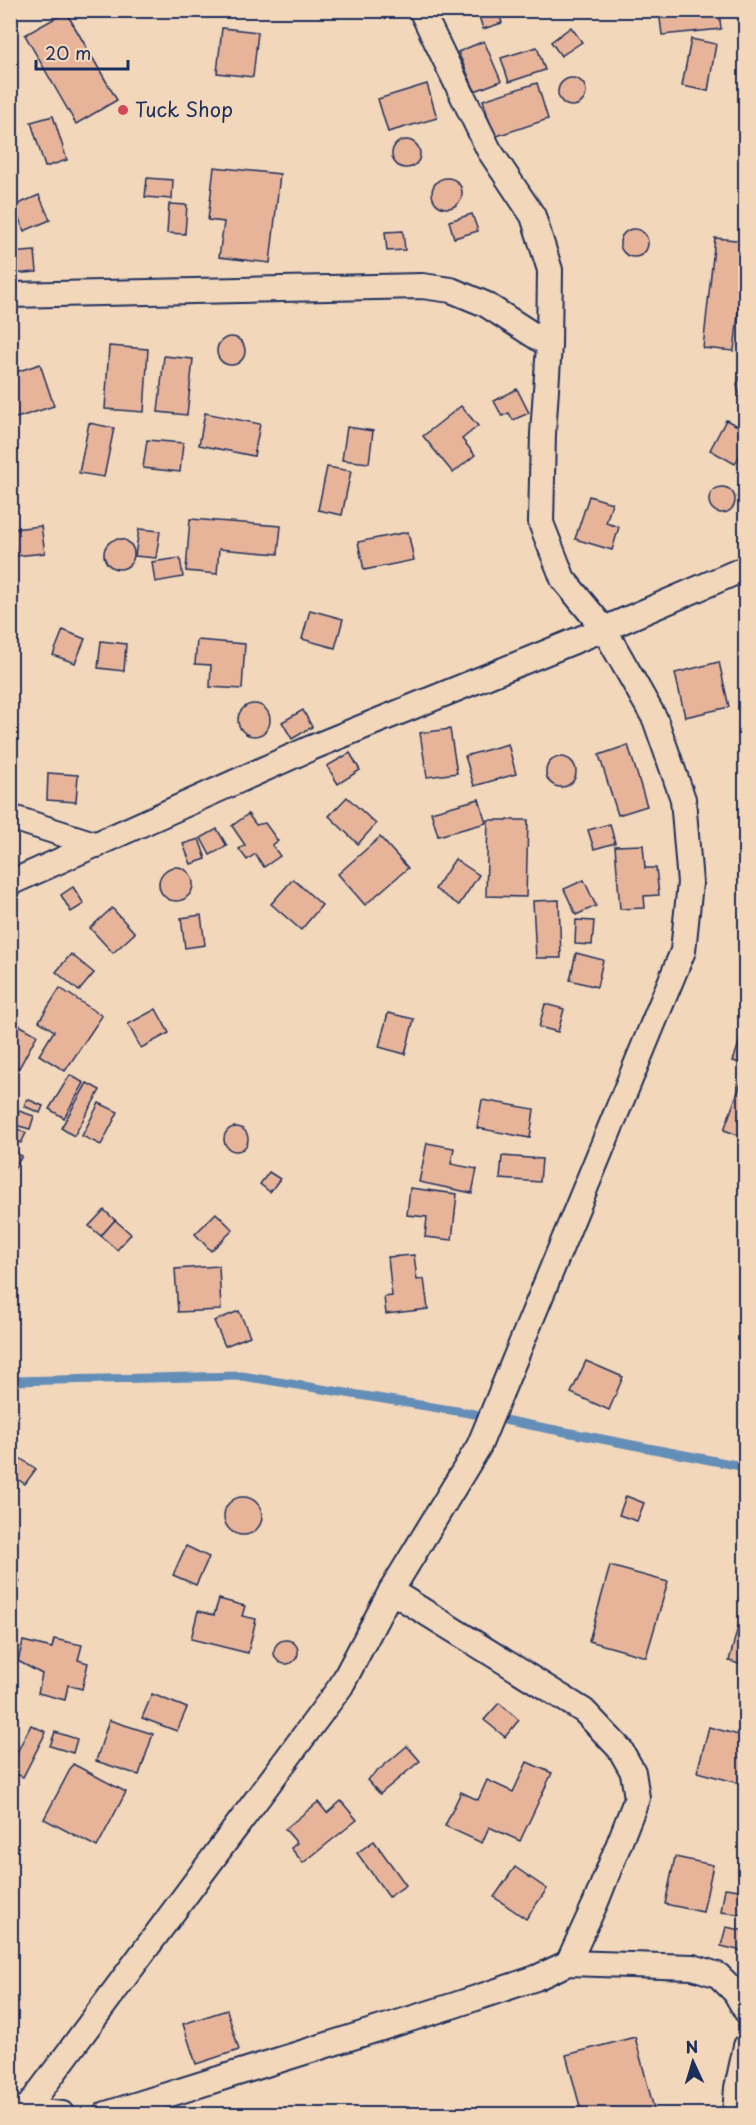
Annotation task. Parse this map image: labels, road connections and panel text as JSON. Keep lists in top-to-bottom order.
{
  "places": ["Tuck Shop"],
  "scale_bar": "20 m",
  "north": "top"
}
